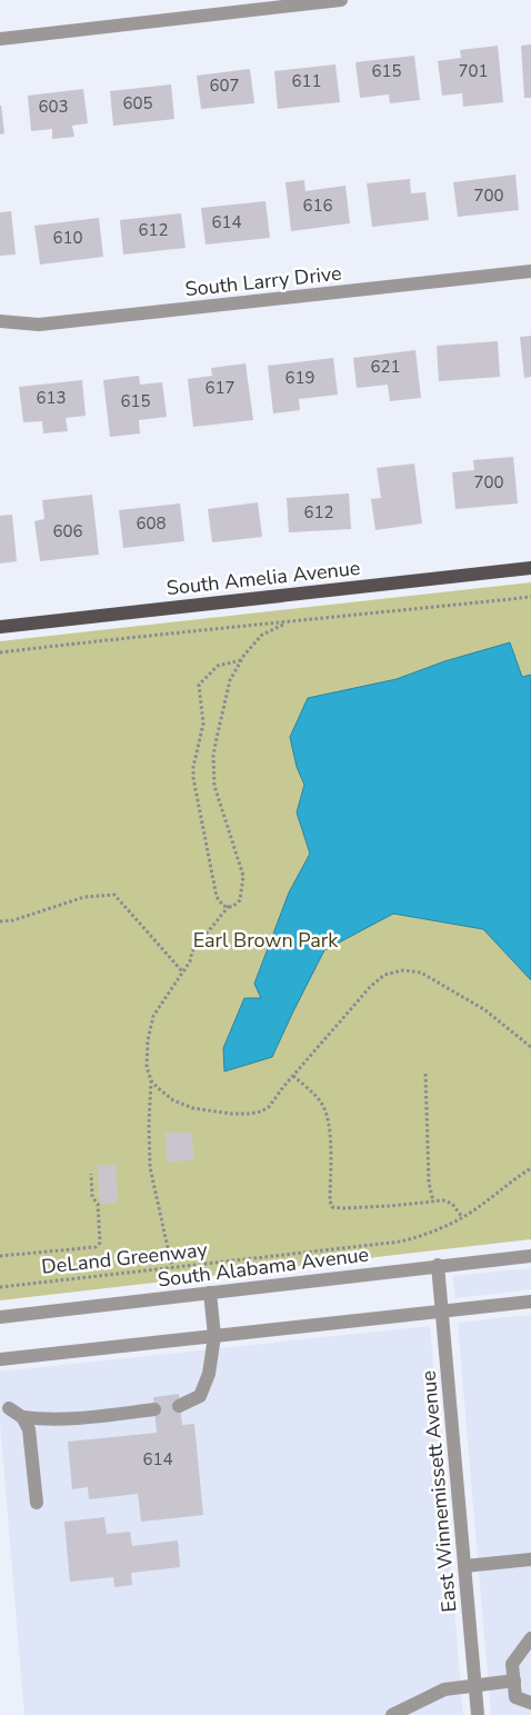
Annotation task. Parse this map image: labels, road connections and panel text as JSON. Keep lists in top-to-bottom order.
{
  "streets": {
    "main road": ["South Amelia Avenue"],
    "street": ["South Larry Drive", "South Alabama Avenue", "East Winnemissett Avenue"],
    "path": ["DeLand Greenway"]
  },
  "crossings": [
    ["South Alabama Avenue", "East Winnemissett Avenue"]
  ],
  "parks": ["Earl Brown Park"],
  "house_numbers": [
    "615",
    "701",
    "611",
    "607",
    "605",
    "603",
    "700",
    "616",
    "614",
    "612",
    "610",
    "621",
    "619",
    "617",
    "613",
    "615",
    "700",
    "612",
    "608",
    "606",
    "614"
  ]
}
